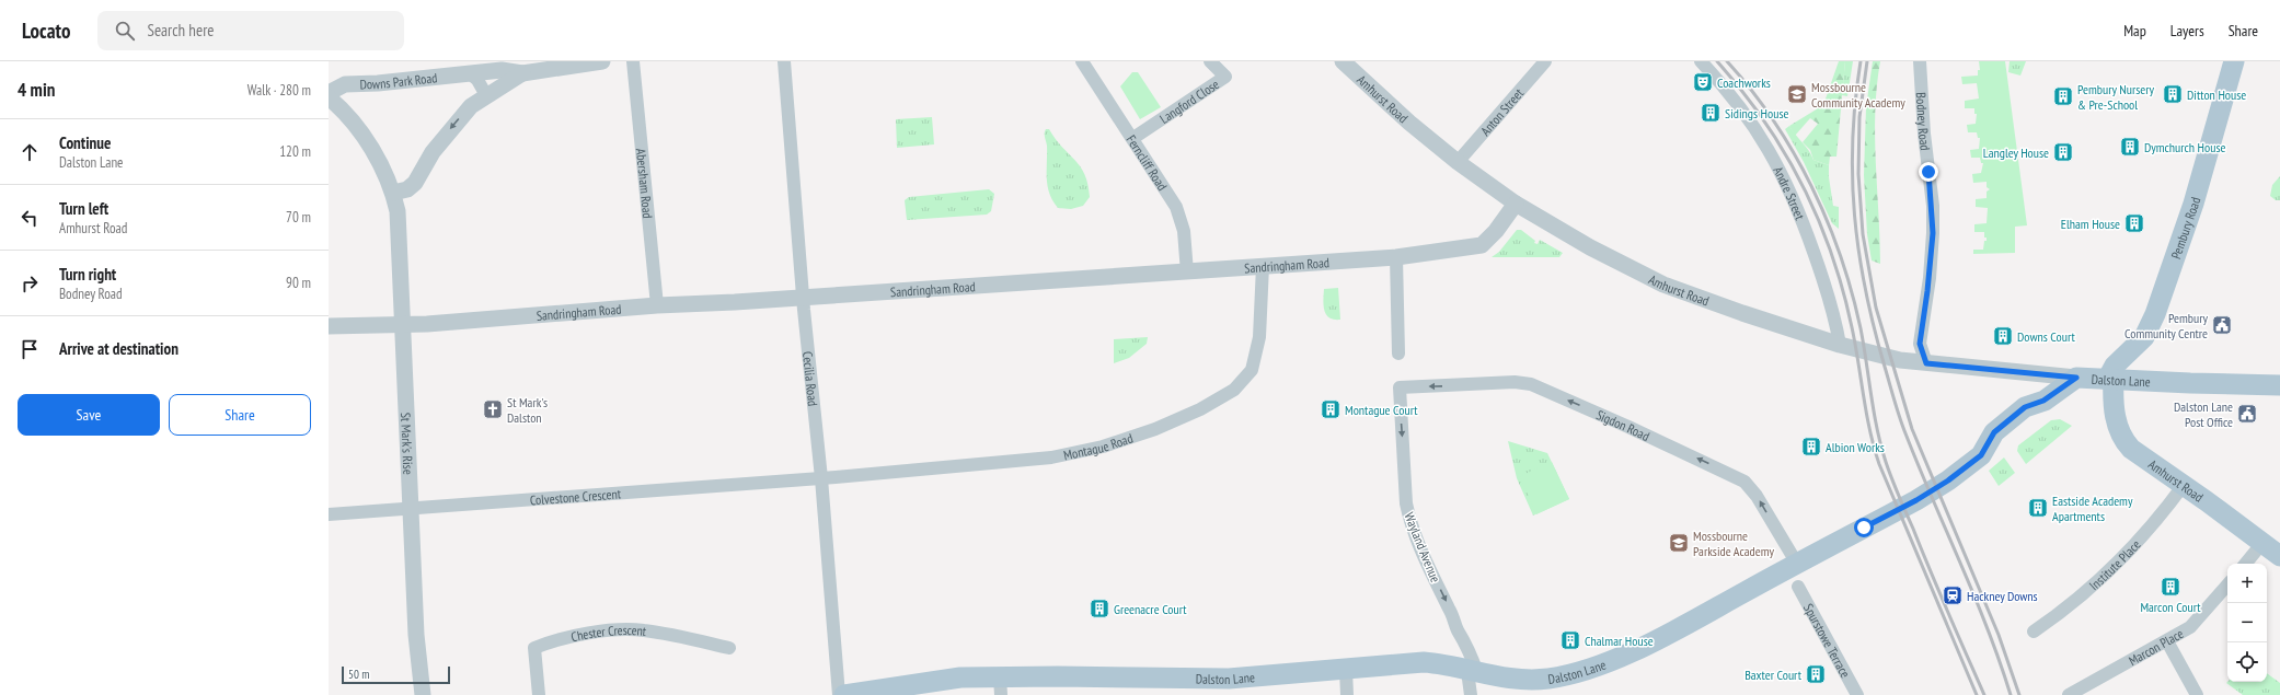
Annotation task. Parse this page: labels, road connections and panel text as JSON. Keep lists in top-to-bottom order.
{
  "streets": {
    "main road": ["Amhurst Road", "Pembury Road", "Dalston Lane"],
    "street": [
      "Downs Park Road",
      "Langford Close",
      "Anton Street",
      "Bodney Road",
      "Ferncliff Road",
      "Abersham Road",
      "Andre Street",
      "Sandringham Road",
      "Cecilia Road",
      "Sigdon Road",
      "St Mark's Rise",
      "Montague Road",
      "Colvestone Crescent",
      "Wayland Avenue",
      "Institute Place",
      "Chester Crescent",
      "Spurstowe Terrace",
      "Marcon Place"
    ]
  },
  "crossings": [
    ["Amhurst Road", "Anton Street"],
    ["Amhurst Road", "Bodney Road"],
    ["Amhurst Road", "Andre Street"],
    ["Amhurst Road", "Pembury Road"],
    ["Amhurst Road", "Sandringham Road"],
    ["Amhurst Road", "Dalston Lane"],
    ["Amhurst Road", "Institute Place"],
    ["Langford Close", "Ferncliff Road"],
    ["Ferncliff Road", "Sandringham Road"],
    ["Abersham Road", "Sandringham Road"],
    ["Pembury Road", "Dalston Lane"],
    ["Sandringham Road", "Cecilia Road"],
    ["Sandringham Road", "St Mark's Rise"],
    ["Sandringham Road", "Montague Road"],
    ["Cecilia Road", "Montague Road"],
    ["Cecilia Road", "Colvestone Crescent"],
    ["Dalston Lane", "Sigdon Road"],
    ["Dalston Lane", "Wayland Avenue"],
    ["Sigdon Road", "Wayland Avenue"],
    ["St Mark's Rise", "Colvestone Crescent"],
    ["Montague Road", "Colvestone Crescent"]
  ],
  "one_way": ["Sigdon Road", "Wayland Avenue"],
  "places": {
    "theatre": ["Coachworks"],
    "school or university": ["Mossbourne Community Academy", "Mossbourne Parkside Academy"],
    "building": [
      "Ditton House",
      "Pembury Nursery & Pre-School",
      "Sidings House",
      "Dymchurch House",
      "Langley House",
      "Elham House",
      "Downs Court",
      "Montague Court",
      "Albion Works",
      "Eastside Academy Apartments",
      "Marcon Court",
      "Greenacre Court",
      "Chalmar House",
      "Baxter Court"
    ],
    "public building": ["Pembury Community Centre", "Dalston Lane Post Office"],
    "church": ["St Mark's Dalston"],
    "station": ["Hackney Downs"]
  },
  "scale_bar": "50 m",
  "page": {
    "header": "Locato",
    "search": "Search here",
    "nav": ["Map", "Layers", "Share"],
    "heading": ["4 min", "Walk · 280 m"],
    "list": [
      ["Continue", "Dalston Lane", "120 m"],
      ["Turn left", "Amhurst Road", "70 m"],
      ["Turn right", "Bodney Road", "90 m"],
      "Arrive at destination"
    ],
    "buttons": ["Save", "Share"],
    "map_buttons": ["+", "−"],
    "scale": "50 m"
  }
}
